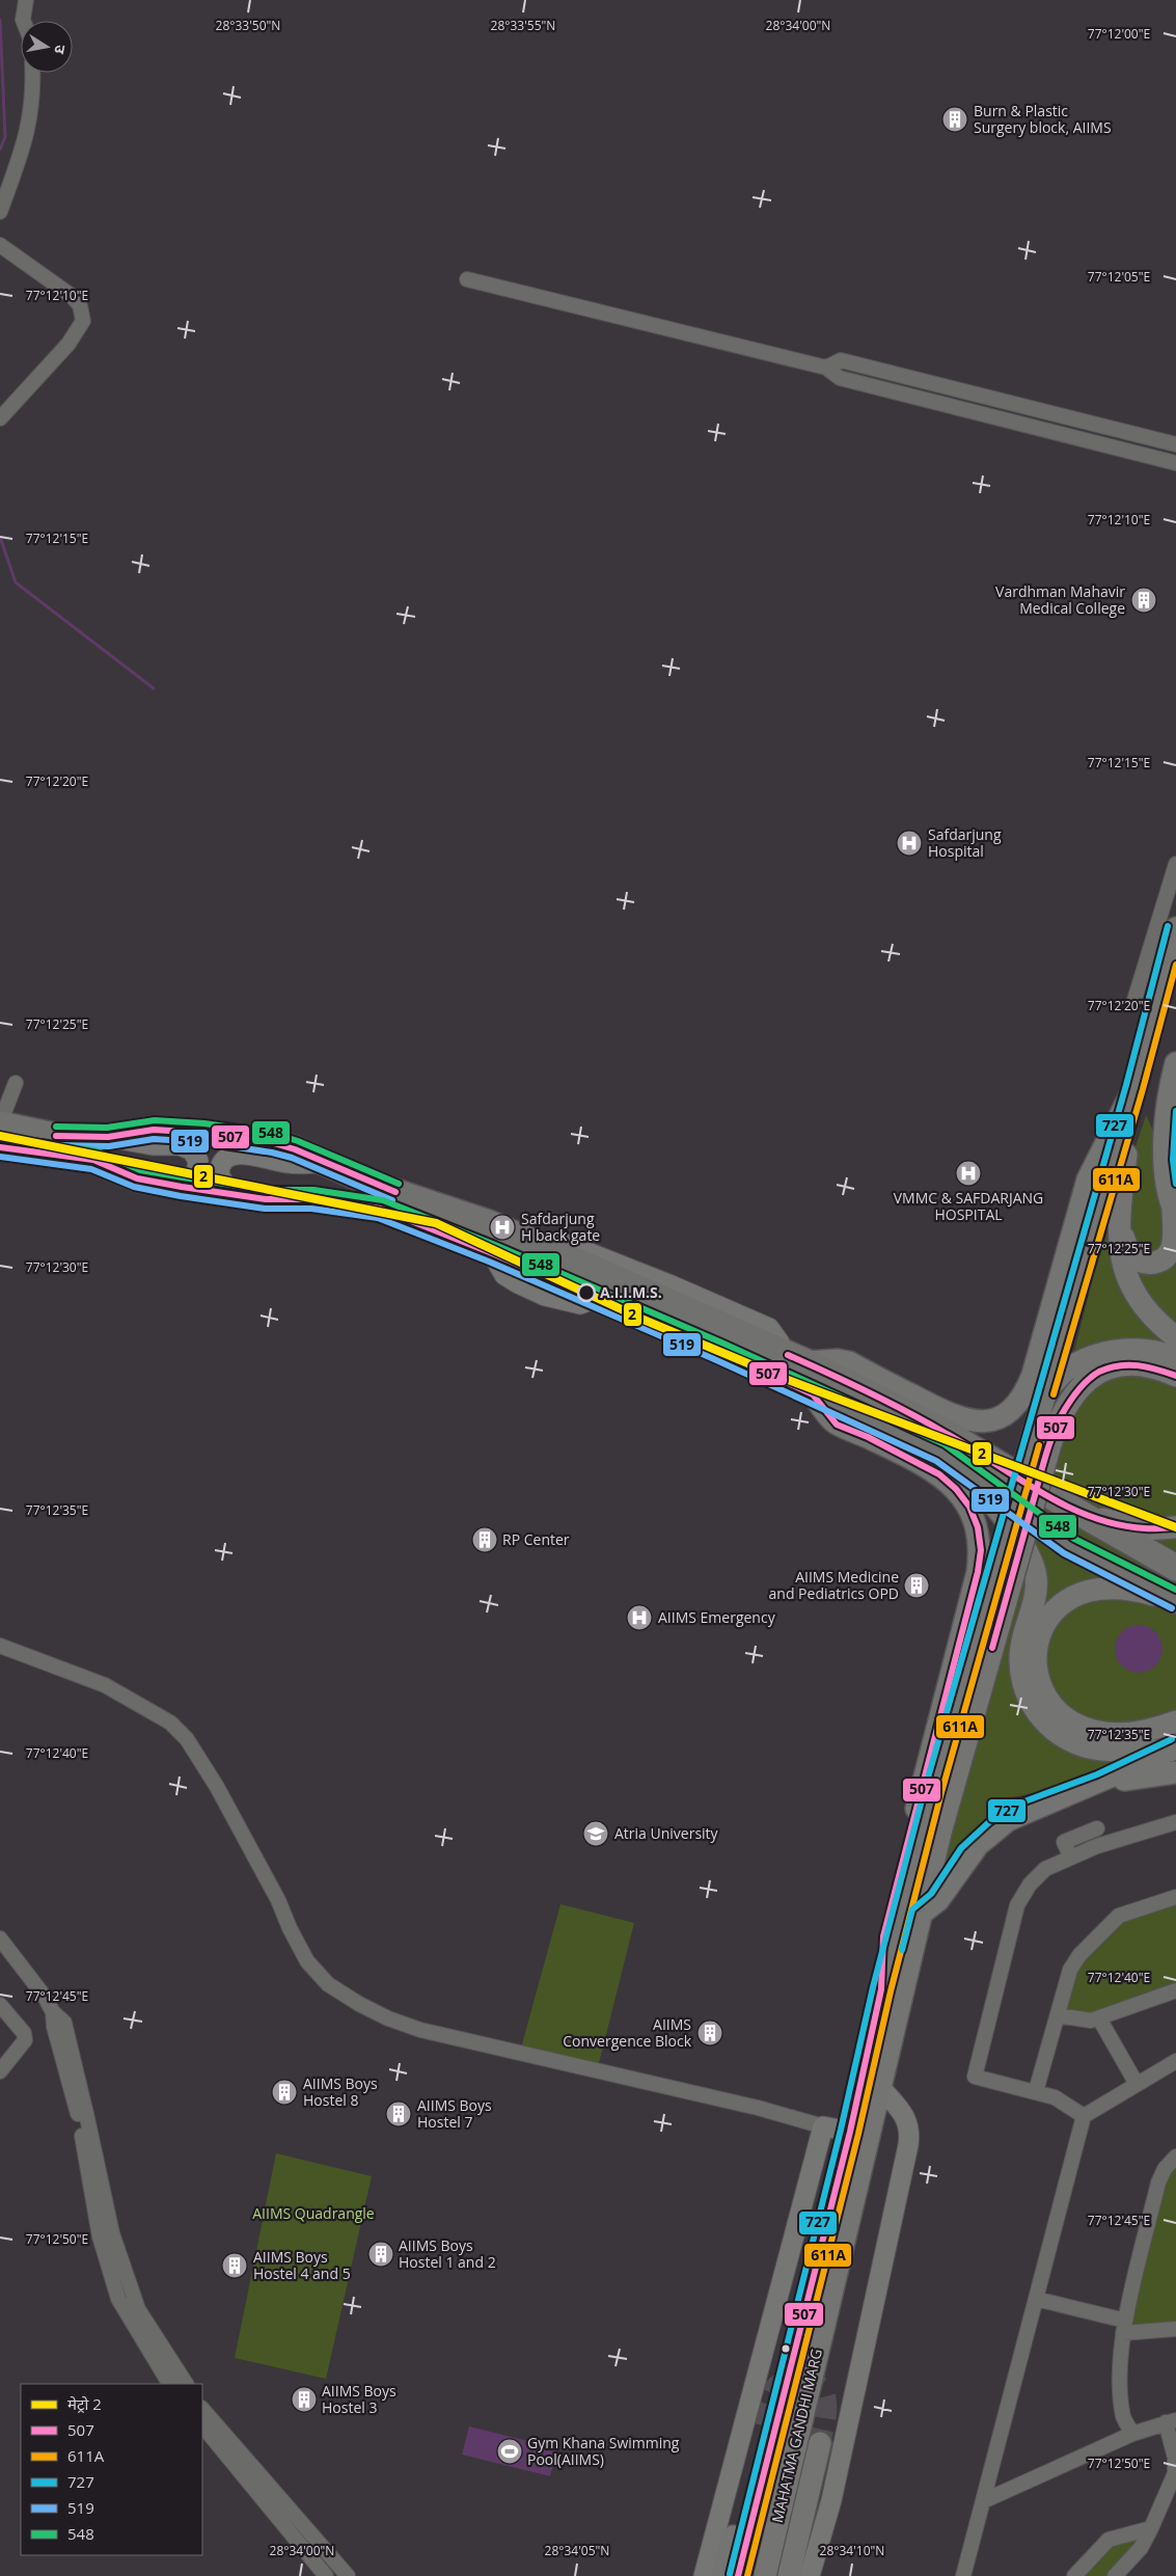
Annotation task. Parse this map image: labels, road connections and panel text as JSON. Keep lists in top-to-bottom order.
{
  "streets": {
    "main road": ["MAHATMA GANDHI MARG"]
  },
  "parks": ["AIIMS Quadrangle"],
  "places": {
    "building": [
      "Burn & Plastic Surgery block, AIIMS",
      "Vardhman Mahavir Medical College",
      "RP Center",
      "AIIMS Medicine and Pediatrics OPD",
      "AIIMS Convergence Block",
      "AIIMS Boys Hostel 8",
      "AIIMS Boys Hostel 7",
      "AIIMS Boys Hostel 1 and 2",
      "AIIMS Boys Hostel 4 and 5",
      "AIIMS Boys Hostel 3"
    ],
    "hospital": [
      "Safdarjung Hospital",
      "VMMC & SAFDARJANG HOSPITAL",
      "Safdarjung H back gate",
      "AIIMS Emergency"
    ],
    "other": ["A.I.I.M.S."],
    "school or university": ["Atria University"],
    "sports": ["Gym Khana Swimming Pool(AIIMS)"]
  },
  "lines": [
    "transit line 727",
    "transit line 611A",
    "transit line 548",
    "transit line 507",
    "metro line 2",
    "transit line 519"
  ],
  "legend": [
    "मेट्रो 2",
    "507",
    "611A",
    "727",
    "519",
    "548"
  ],
  "north": "right",
  "coordinates": [
    "28°33'50\"N",
    "28°33'55\"N",
    "28°34'00\"N",
    "77°12'00\"E",
    "77°12'05\"E",
    "77°12'10\"E",
    "77°12'15\"E",
    "77°12'20\"E",
    "77°12'25\"E",
    "77°12'30\"E",
    "77°12'35\"E",
    "77°12'40\"E",
    "77°12'45\"E",
    "77°12'50\"E",
    "28°34'05\"N",
    "28°34'10\"N"
  ]
}
